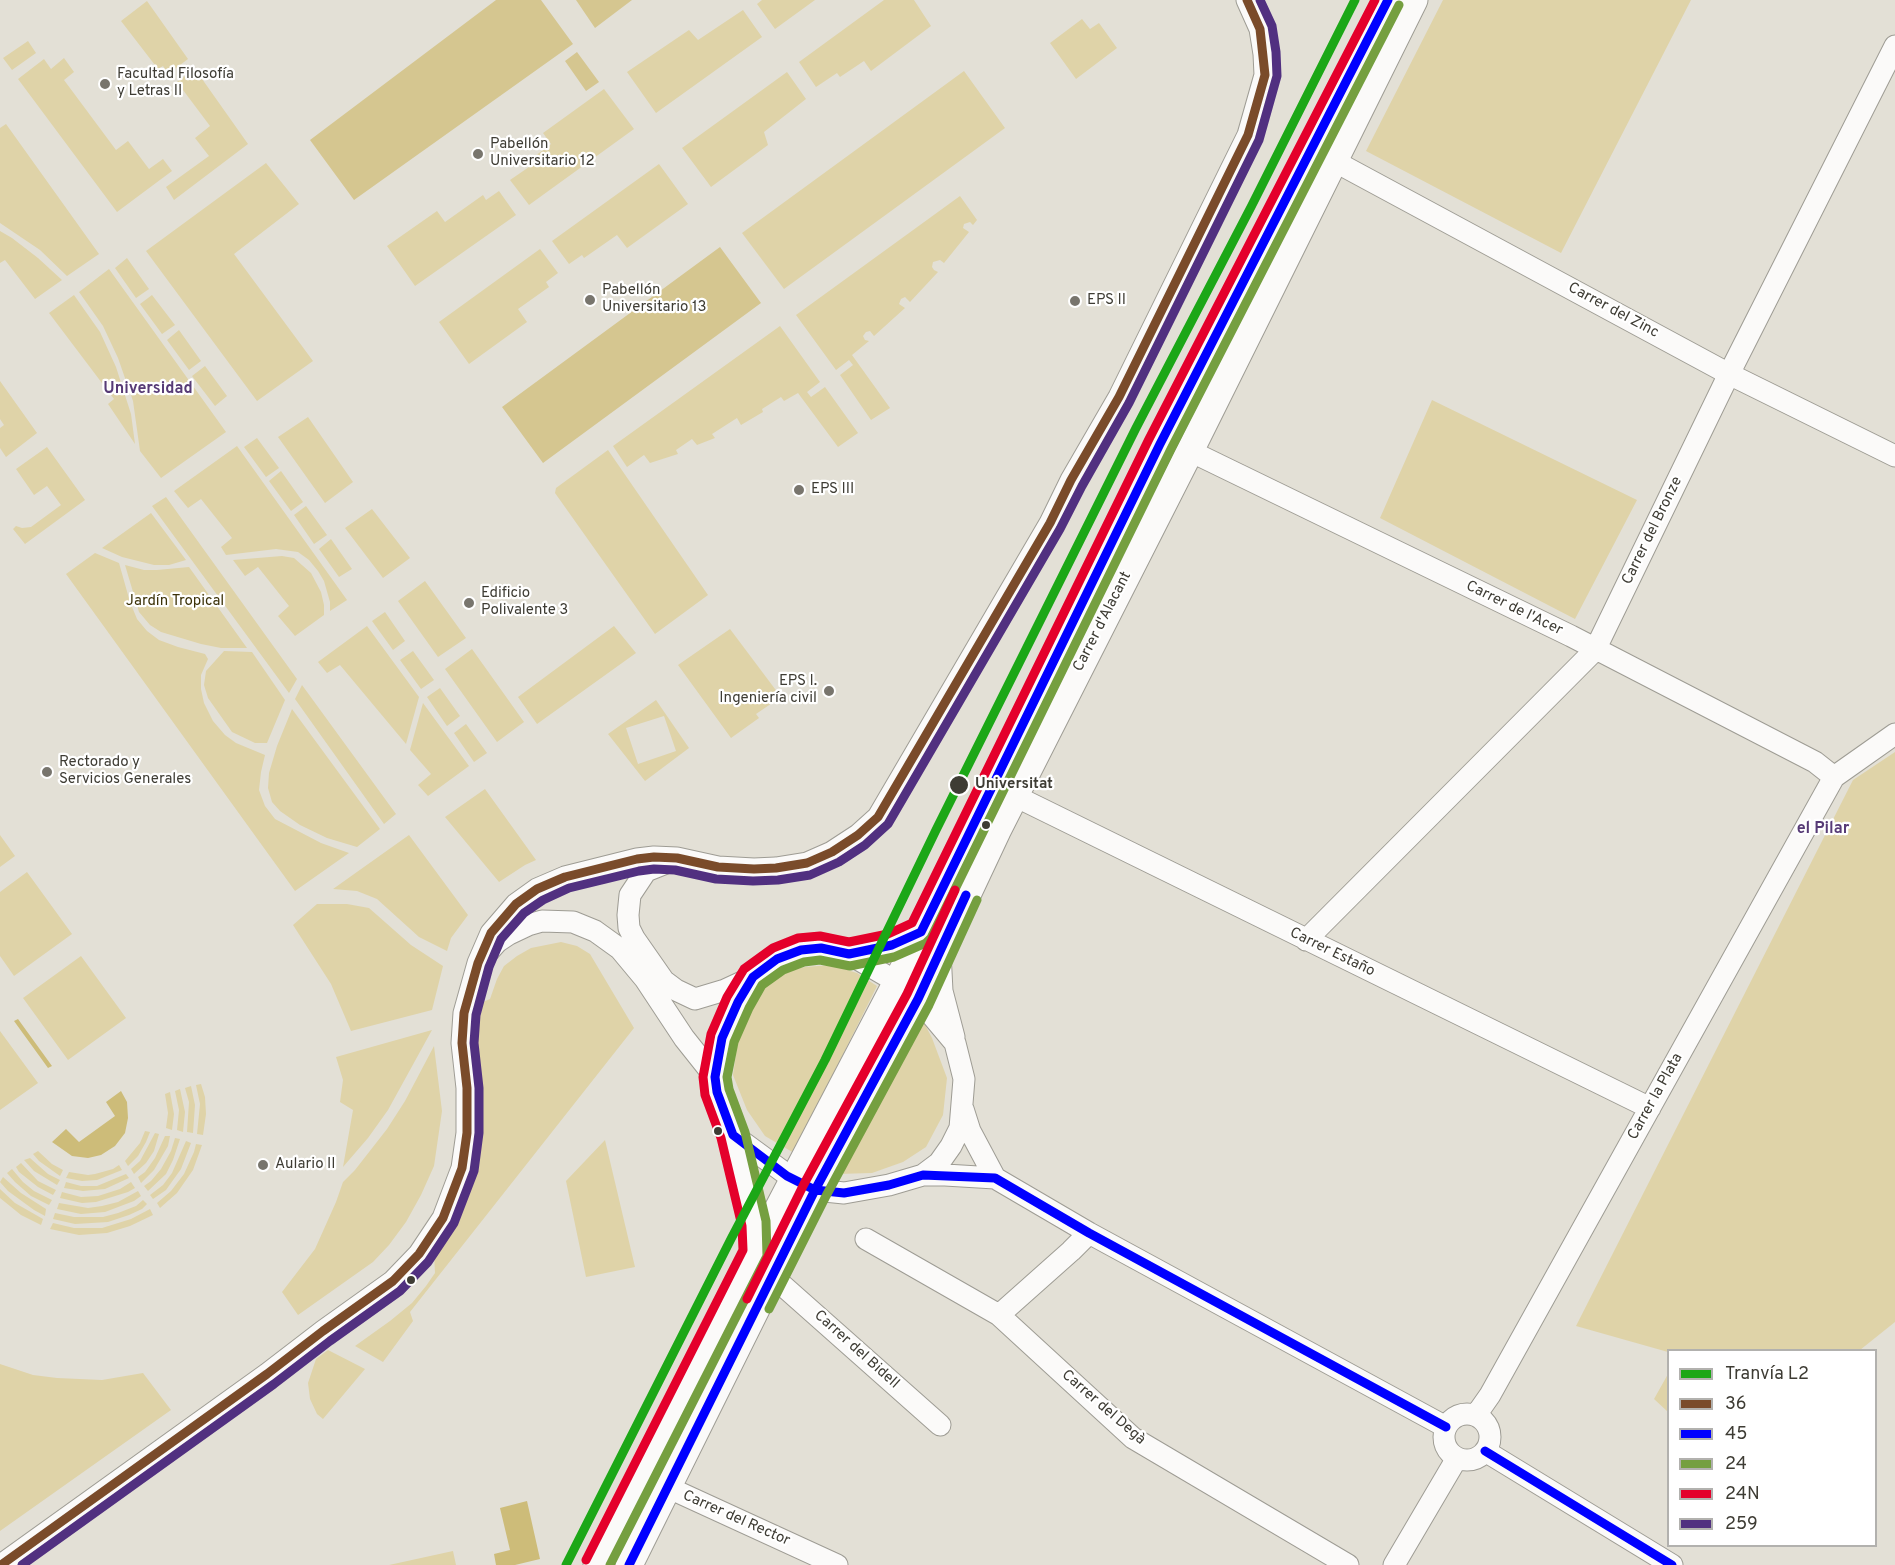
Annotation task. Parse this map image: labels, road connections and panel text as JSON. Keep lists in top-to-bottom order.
{
  "streets": {
    "main road": ["Carrer d'Alacant"],
    "street": [
      "Carrer del Zinc",
      "Carrer del Bronze",
      "Carrer de l'Acer",
      "Carrer Estaño",
      "Carrer la Plata",
      "Carrer del Bidell",
      "Carrer del Degà",
      "Carrer del Rector"
    ]
  },
  "crossings": [
    ["Carrer del Zinc", "Carrer del Bronze"],
    ["Carrer del Zinc", "Carrer d'Alacant"],
    ["Carrer del Bronze", "Carrer de l'Acer"],
    ["Carrer del Bronze", "Carrer Estaño"],
    ["Carrer de l'Acer", "Carrer d'Alacant"],
    ["Carrer de l'Acer", "Carrer la Plata"],
    ["Carrer d'Alacant", "Carrer Estaño"],
    ["Carrer d'Alacant", "Carrer del Bidell"],
    ["Carrer d'Alacant", "Carrer del Rector"],
    ["Carrer Estaño", "Carrer la Plata"]
  ],
  "districts": ["Universidad", "el Pilar"],
  "parks": ["Jardín Tropical"],
  "places": [
    "Facultad Filosofía y Letras II",
    "Pabellón Universitario 12",
    "Pabellón Universitario 13",
    "EPS II",
    "EPS III",
    "Edificio Polivalente 3",
    "EPS I. Ingeniería civil",
    "Rectorado y Servicios Generales",
    "Universitat",
    "Aulario II"
  ],
  "lines": [
    "tram line L2",
    "transit line 36",
    "transit line 45",
    "transit line 24N",
    "transit line 259",
    "transit line 24"
  ],
  "legend": [
    "Tranvía L2",
    "36",
    "45",
    "24",
    "24N",
    "259"
  ]
}
